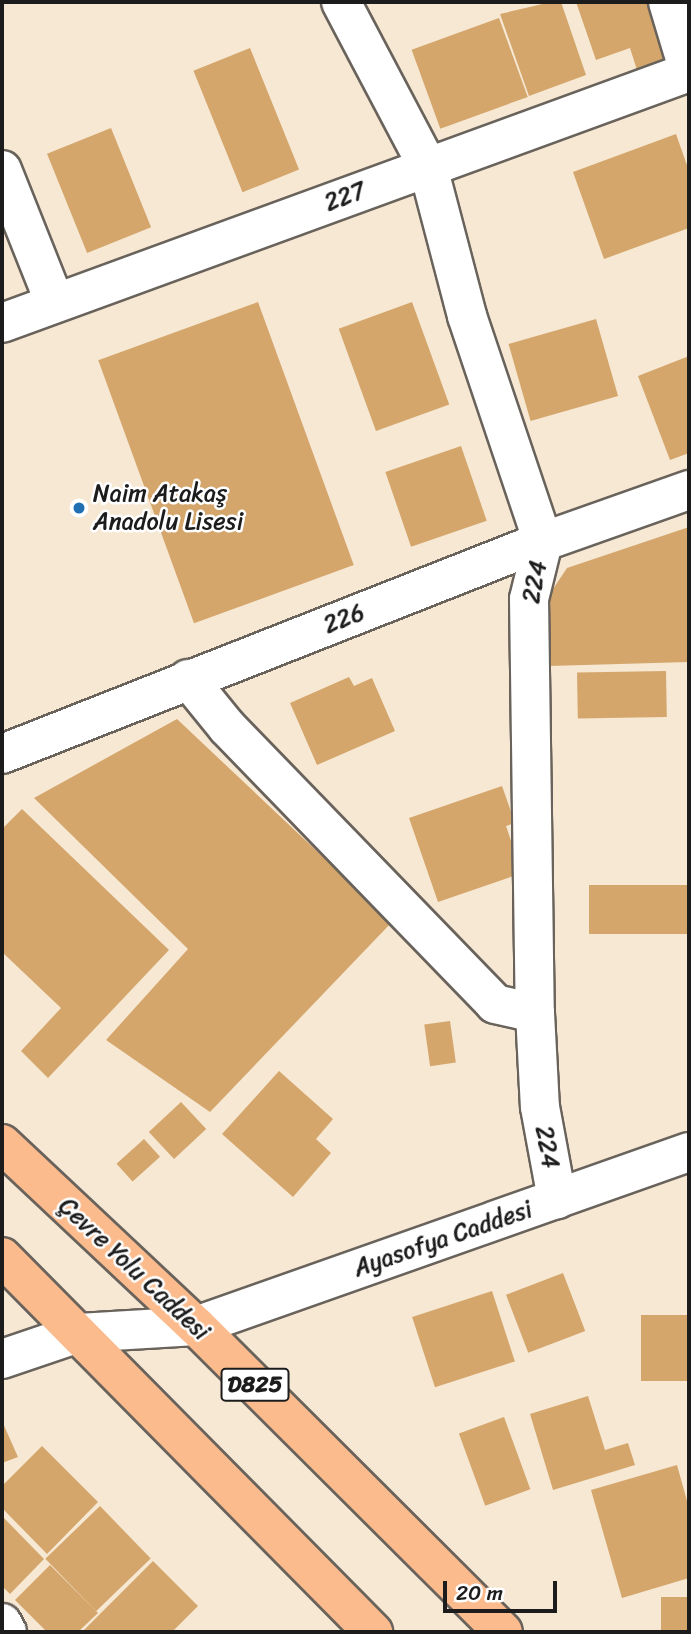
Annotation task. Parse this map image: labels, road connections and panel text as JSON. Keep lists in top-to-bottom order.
{
  "streets": {
    "highway": ["Çevre Yolu Caddesi", "D825"],
    "street": [
      "227",
      "224",
      "226",
      "Ayasofya Caddesi"
    ]
  },
  "crossings": [
    ["227", "224"],
    ["224", "226"],
    ["224", "Ayasofya Caddesi"],
    ["Ayasofya Caddesi", "Çevre Yolu Caddesi"]
  ],
  "places": ["Naim Atakaş Anadolu Lisesi"],
  "scale_bar": "20 m"
}
